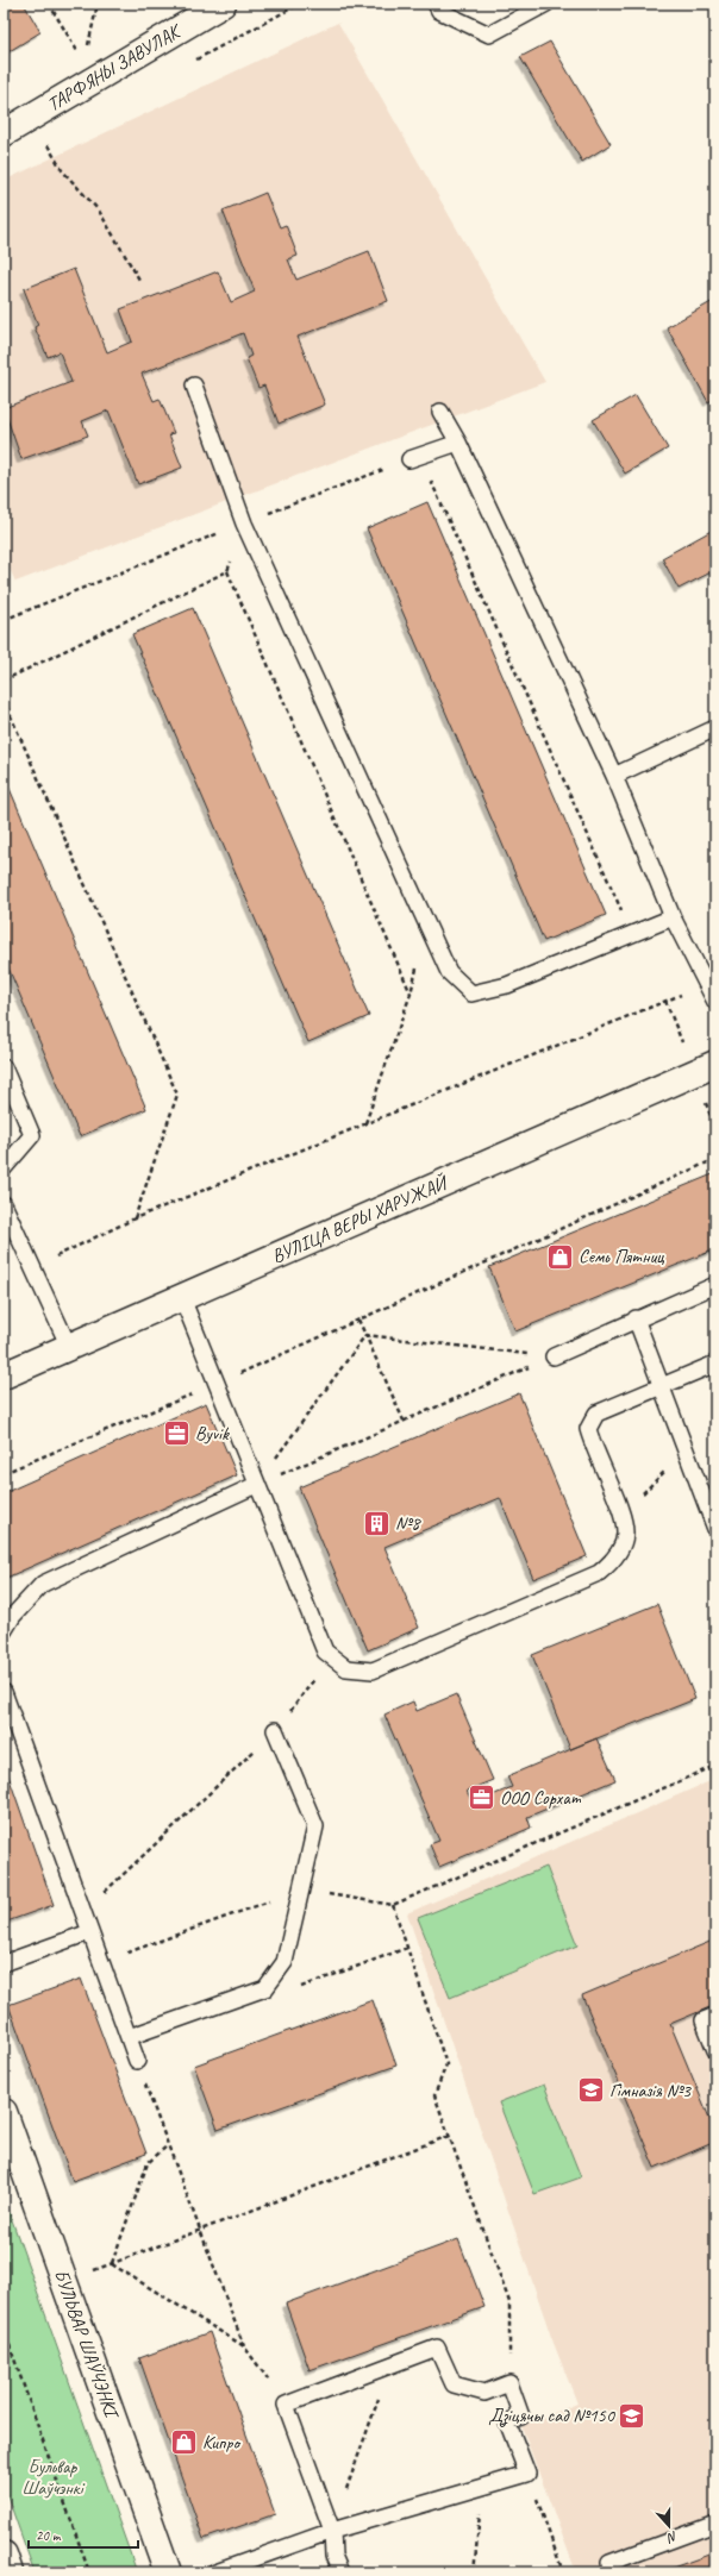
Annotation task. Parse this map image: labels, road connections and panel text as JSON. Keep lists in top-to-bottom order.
{
  "streets": {
    "main road": ["ТАРФЯНЫ ЗАВУЛАК", "ВУЛІЦА ВЕРЫ ХАРУЖАЙ", "БУЛЬВАР ШАЎЧЭНКІ"]
  },
  "parks": ["Бульвар Шаўчэнкі"],
  "places": {
    "shop": ["Семь Пятниц", "Кипро"],
    "office": ["Byvik", "ООО Сорхат"],
    "building": ["№8"],
    "school or university": ["Гімназія №3", "Дзіцячы сад №150"]
  },
  "scale_bar": "20 m",
  "north": "bottom"
}
